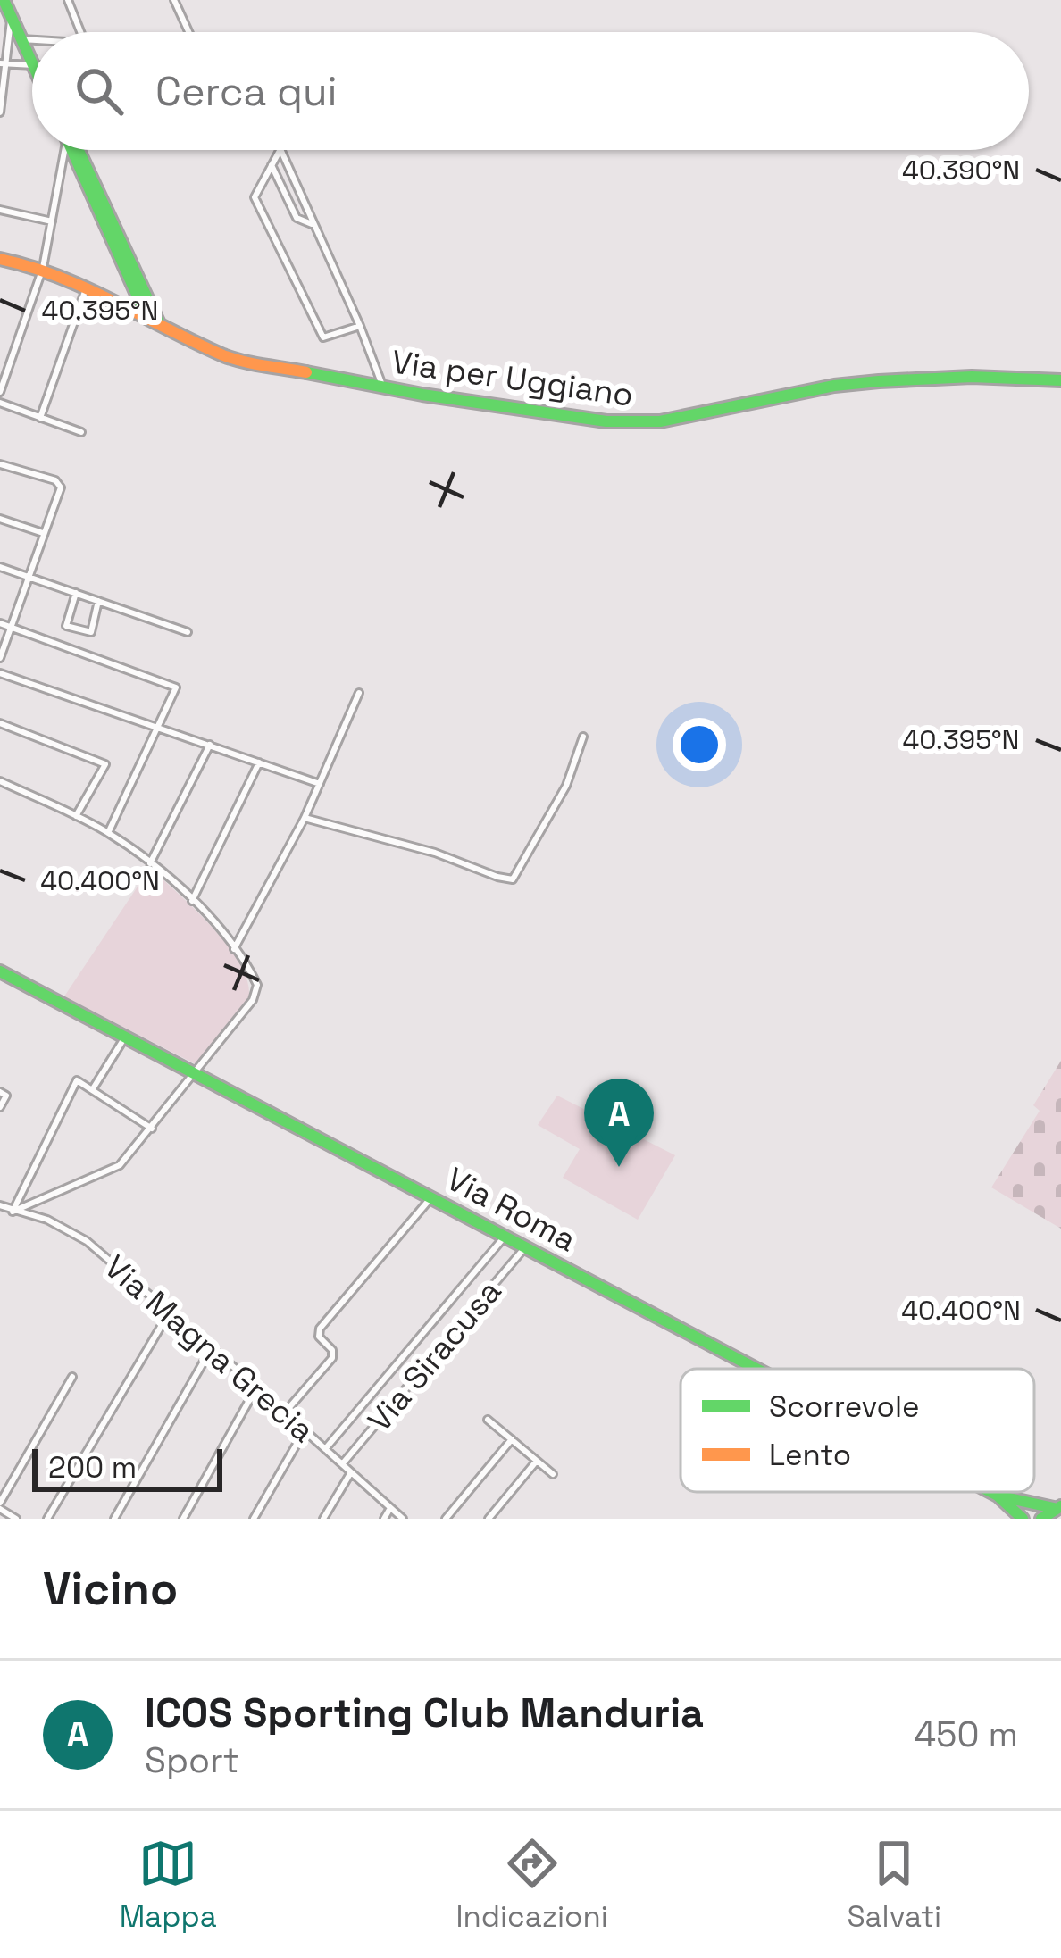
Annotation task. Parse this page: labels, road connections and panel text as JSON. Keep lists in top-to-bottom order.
{
  "streets": {
    "street": [
      "Via per Uggiano",
      "Via Roma",
      "Via Magna Grecia",
      "Via Siracusa"
    ]
  },
  "crossings": [
    ["Via Roma", "Via Siracusa"],
    ["Via Magna Grecia", "Via Siracusa"]
  ],
  "legend": ["Scorrevole", "Lento"],
  "scale_bar": "200 m",
  "page": {
    "search": "Cerca qui",
    "pins": "A",
    "scale": "200 m",
    "heading": "Vicino",
    "list": [
      {
        "mark": "A",
        "name": "ICOS Sporting Club Manduria",
        "note": "Sport",
        "value": "450 m"
      }
    ],
    "nav": ["Mappa", "Indicazioni", "Salvati"]
  },
  "coordinates": ["40.390°N", "40.395°N", "40.400°N"]
}
